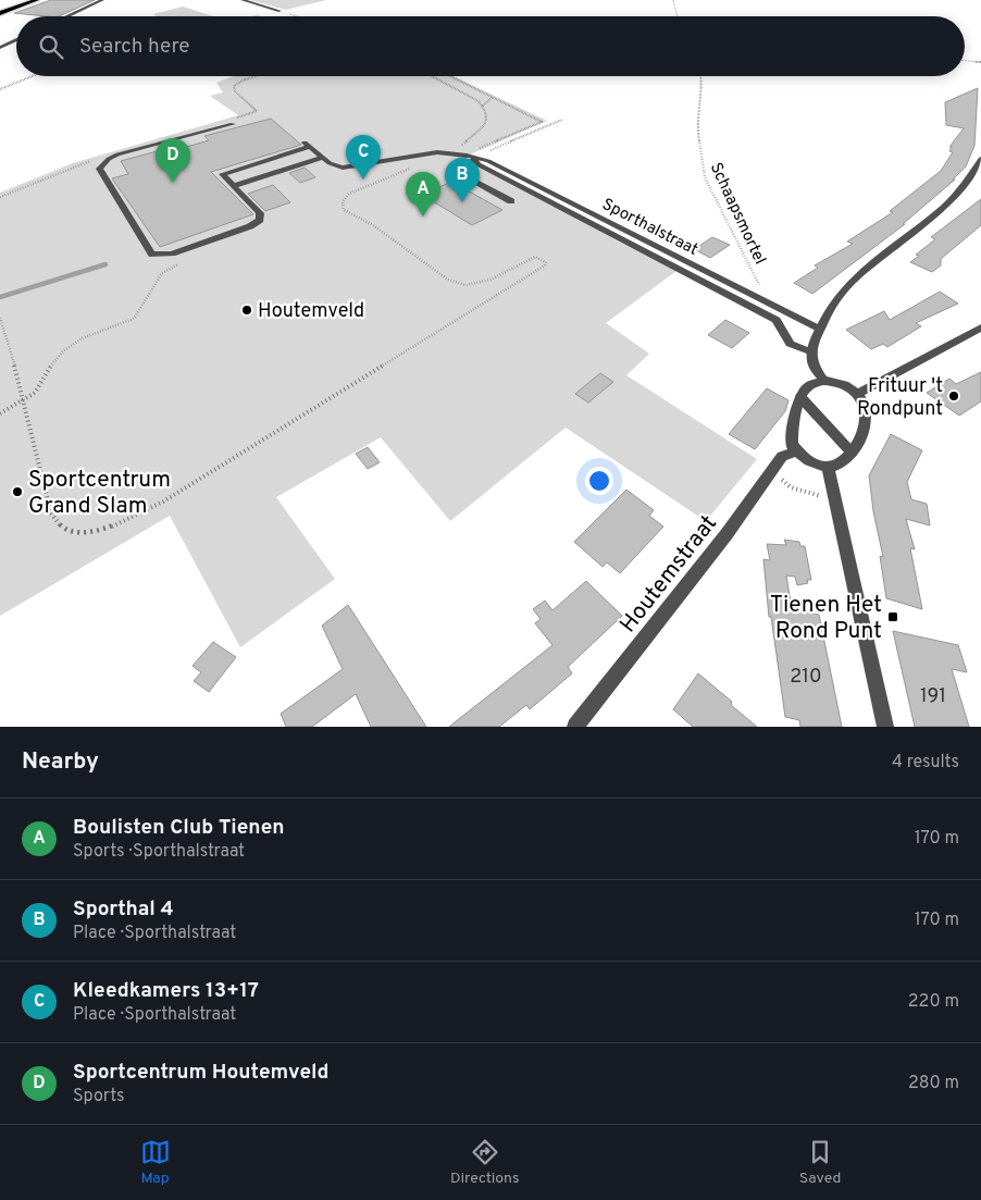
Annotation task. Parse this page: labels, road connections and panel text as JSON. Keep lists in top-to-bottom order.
{
  "streets": {
    "street": ["Sporthalstraat", "Houtemstraat"],
    "path": ["Schaapsmortel"]
  },
  "crossings": [
    ["Schaapsmortel", "Sporthalstraat"]
  ],
  "places": {
    "other": ["Houtemveld", "Frituur 't Rondpunt", "Sportcentrum Grand Slam"],
    "transit": ["Tienen Het Rond Punt"]
  },
  "house_numbers": ["210", "191"],
  "page": {
    "search": "Search here",
    "pins": [
      "C",
      "D",
      "B",
      "A"
    ],
    "heading": ["Nearby", "4 results"],
    "list": [
      {
        "mark": "A",
        "name": "Boulisten Club Tienen",
        "note": "Sports · Sporthalstraat",
        "value": "170 m"
      },
      {
        "mark": "B",
        "name": "Sporthal 4",
        "note": "Place · Sporthalstraat",
        "value": "170 m"
      },
      {
        "mark": "C",
        "name": "Kleedkamers 13+17",
        "note": "Place · Sporthalstraat",
        "value": "220 m"
      },
      {
        "mark": "D",
        "name": "Sportcentrum Houtemveld",
        "note": "Sports",
        "value": "280 m"
      }
    ],
    "nav": ["Map", "Directions", "Saved"]
  }
}
